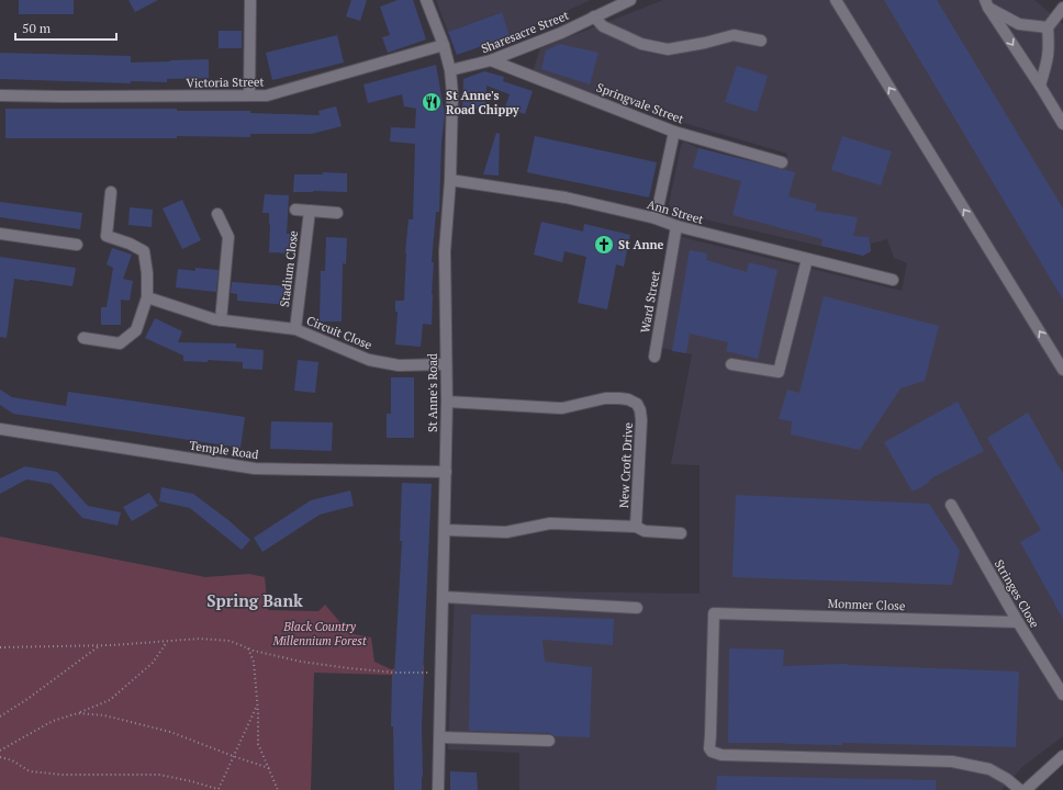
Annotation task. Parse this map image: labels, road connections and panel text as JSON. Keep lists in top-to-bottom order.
{
  "streets": {
    "street": [
      "Sharesacre Street",
      "Victoria Street",
      "Springvale Street",
      "Ann Street",
      "Stadium Close",
      "Ward Street",
      "Circuit Close",
      "St Anne's Road",
      "Temple Road",
      "New Croft Drive",
      "Stringes Close",
      "Monmer Close"
    ]
  },
  "crossings": [
    ["Sharesacre Street", "Springvale Street"],
    ["Sharesacre Street", "St Anne's Road"],
    ["Victoria Street", "St Anne's Road"],
    ["Ann Street", "Ward Street"],
    ["Ann Street", "St Anne's Road"],
    ["Stadium Close", "Circuit Close"],
    ["Circuit Close", "St Anne's Road"],
    ["St Anne's Road", "Temple Road"],
    ["St Anne's Road", "New Croft Drive"],
    ["Stringes Close", "Monmer Close"]
  ],
  "districts": ["Spring Bank"],
  "parks": ["Black Country Millennium Forest"],
  "places": {
    "restaurant": ["St Anne's Road Chippy"],
    "church": ["St Anne"]
  },
  "scale_bar": "50 m"
}
